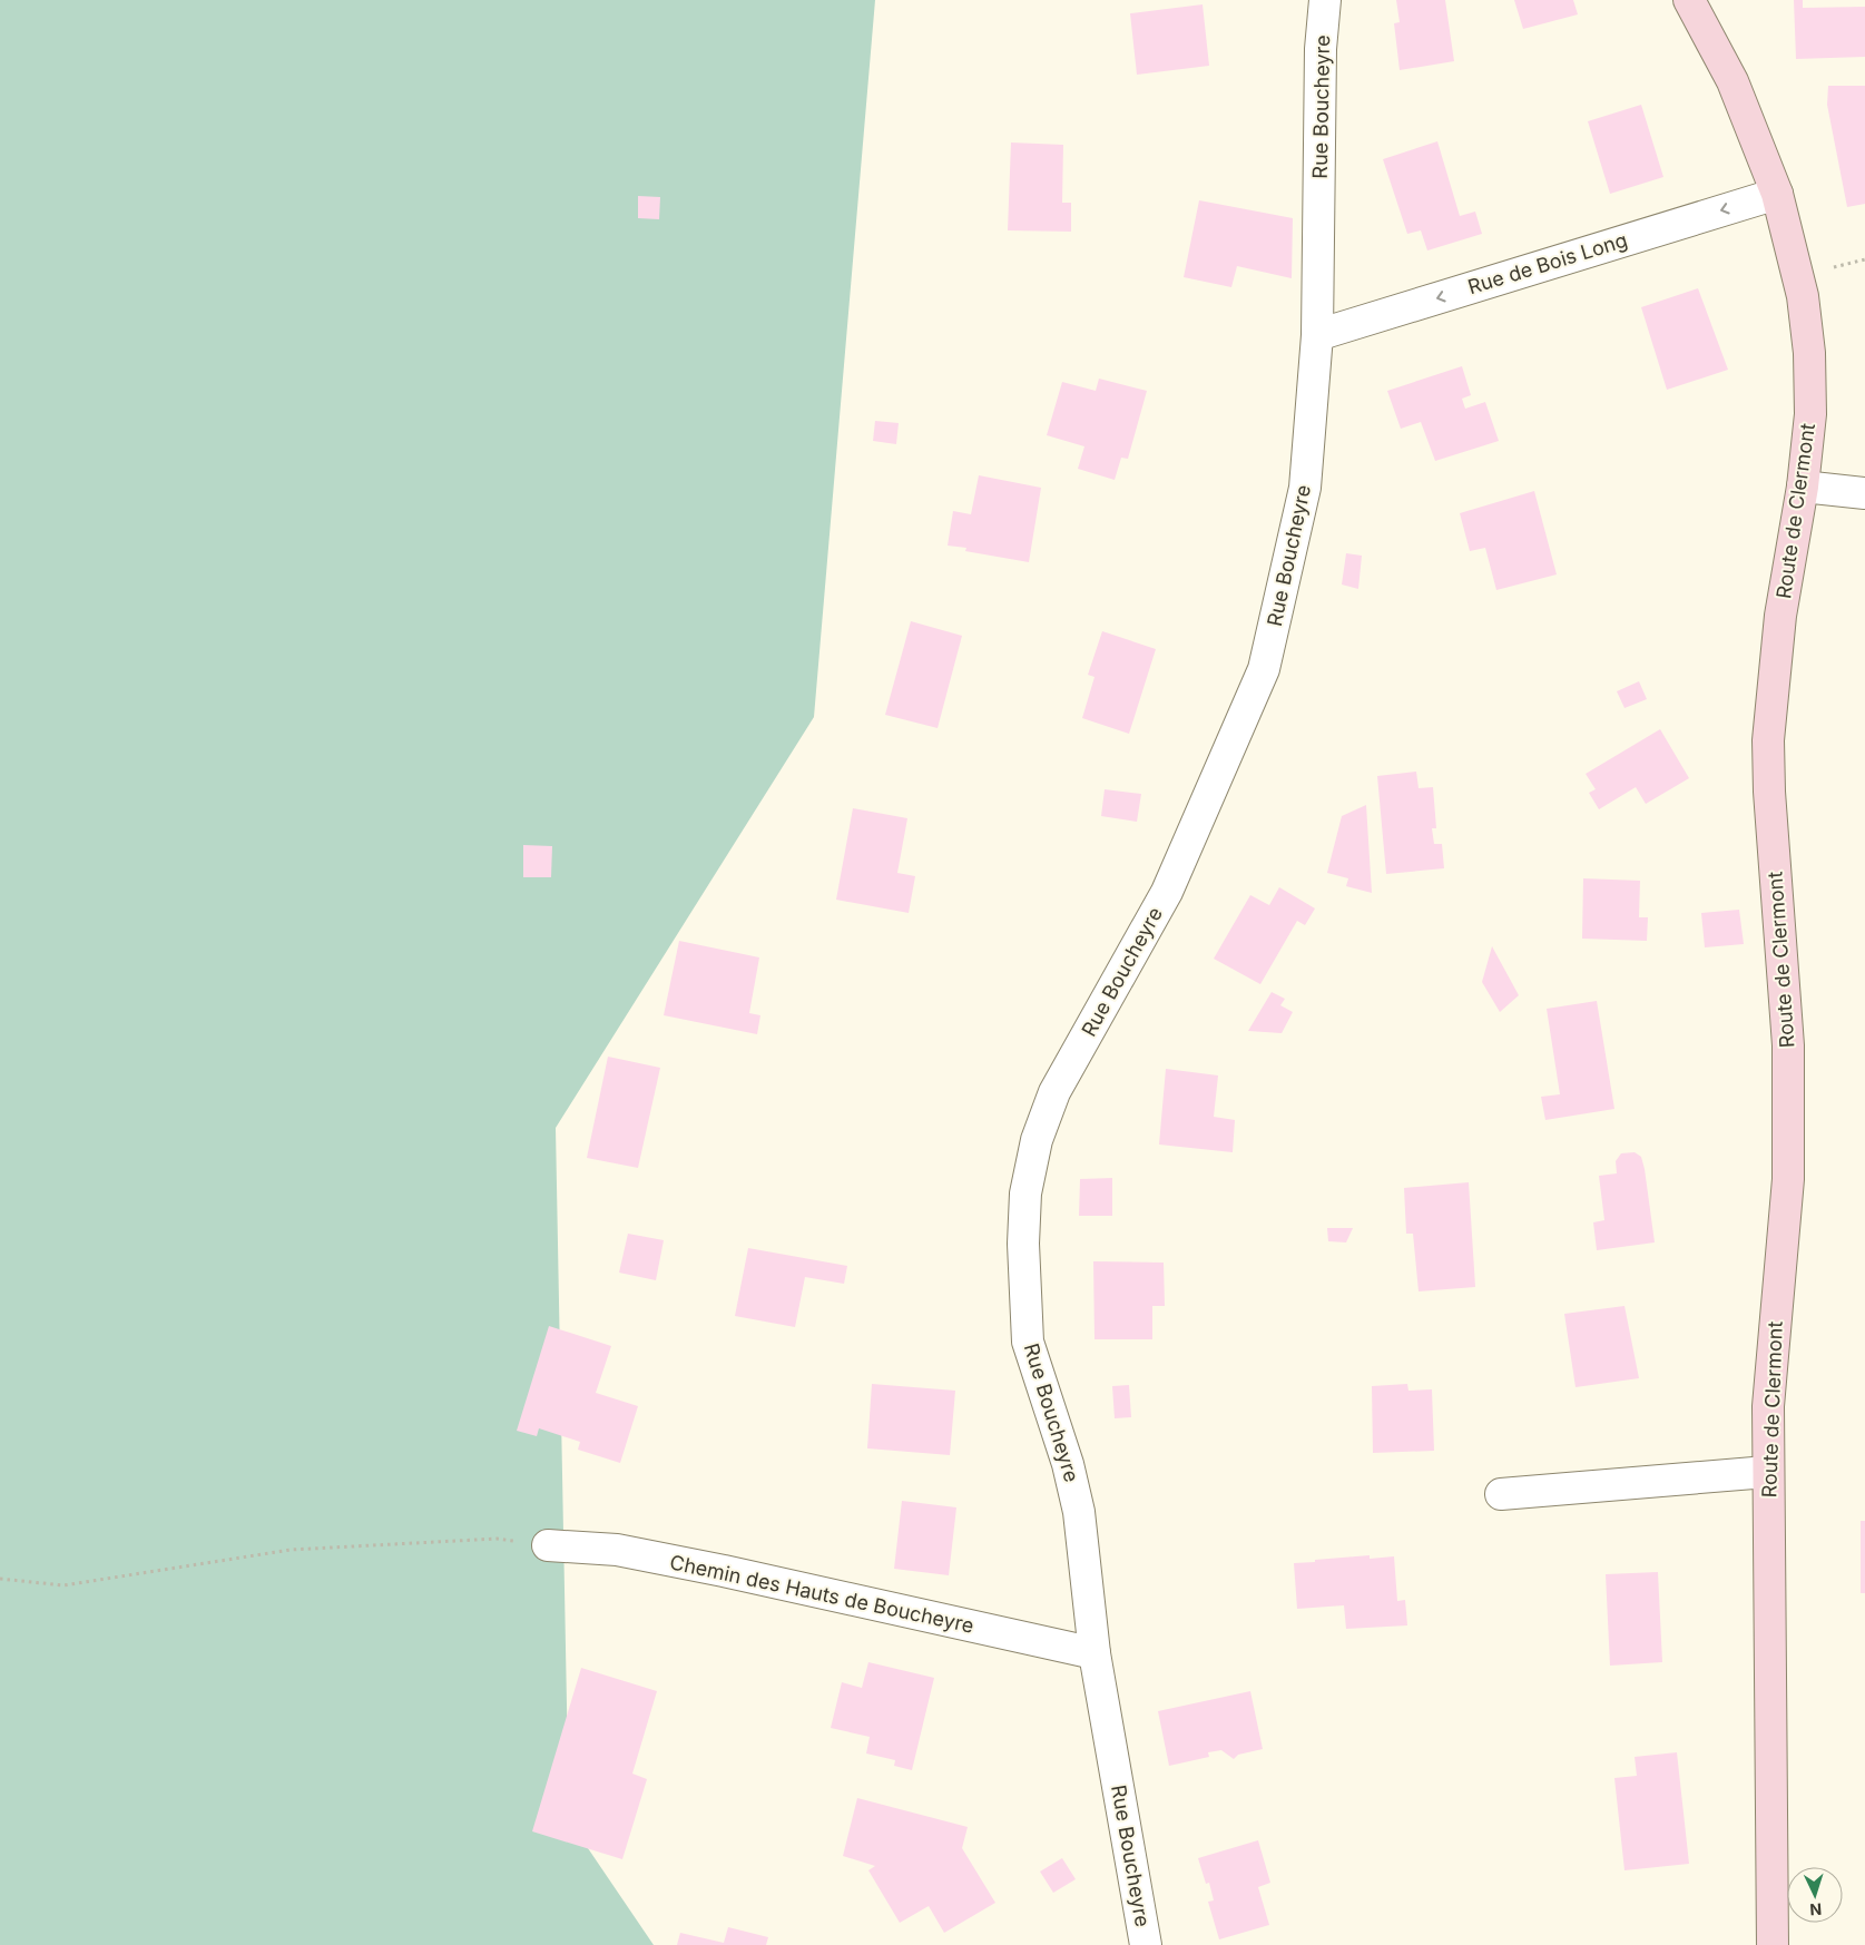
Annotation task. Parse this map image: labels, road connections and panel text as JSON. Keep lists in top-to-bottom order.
{
  "streets": {
    "street": [
      "Rue Boucheyre",
      "Rue de Bois Long",
      "Route de Clermont",
      "Chemin des Hauts de Boucheyre"
    ]
  },
  "crossings": [
    ["Rue Boucheyre", "Rue de Bois Long"],
    ["Rue Boucheyre", "Chemin des Hauts de Boucheyre"],
    ["Rue de Bois Long", "Route de Clermont"]
  ],
  "one_way": ["Rue de Bois Long"],
  "north": "bottom"
}
